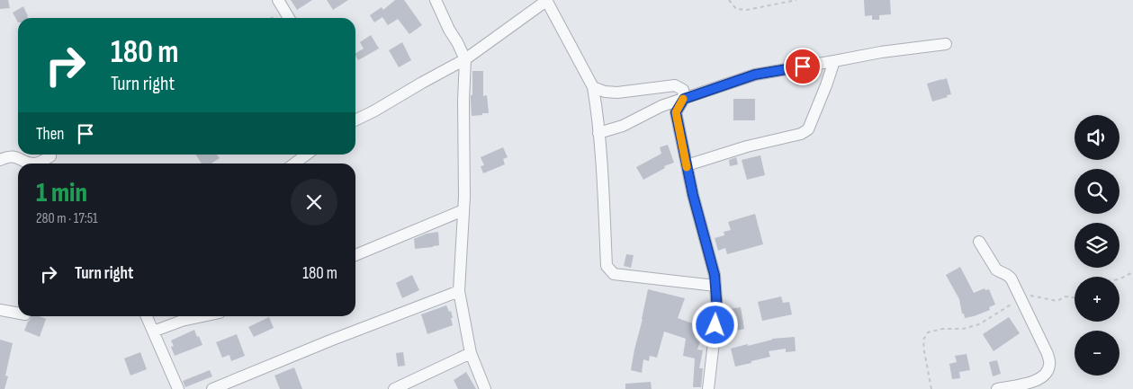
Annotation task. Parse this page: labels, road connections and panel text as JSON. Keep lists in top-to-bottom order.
{
  "page": {
    "turn": ["180 m", "Turn right"],
    "then": "Then",
    "map_buttons": ["+", "−"],
    "heading": ["1 min", "280 m · 17:51"],
    "list": [
      {
        "name": "Turn right",
        "value": "180 m"
      }
    ]
  }
}
